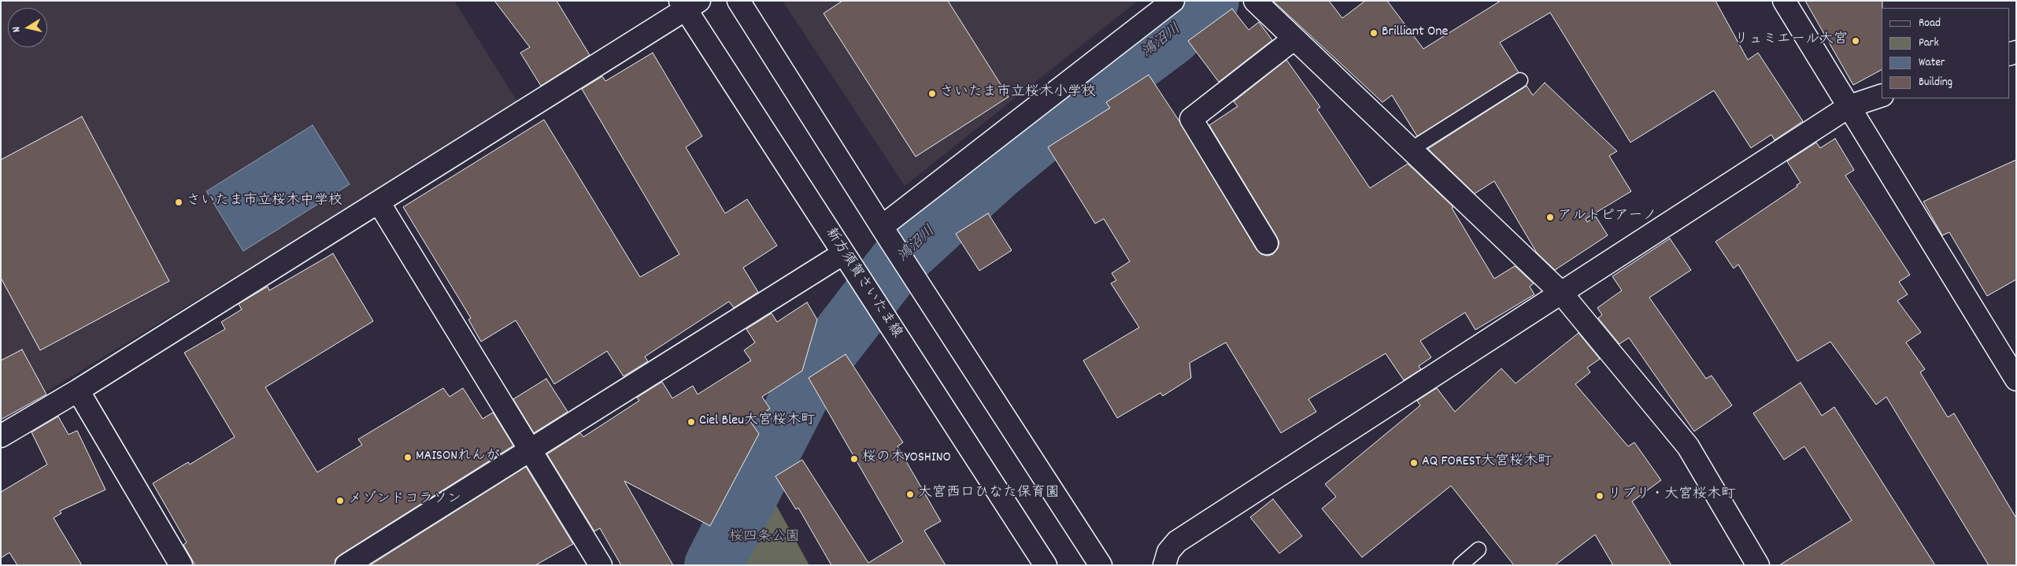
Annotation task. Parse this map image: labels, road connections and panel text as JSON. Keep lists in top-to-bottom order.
{
  "streets": {
    "street": ["新方須賀さいたま線"]
  },
  "water": ["鴻沼川"],
  "parks": ["桜四条公園"],
  "places": [
    "Brilliant One",
    "リュミエール大宮",
    "さいたま市立桜木小学校",
    "さいたま市立桜木中学校",
    "アルトピアーノ",
    "Ciel Bleu大宮桜木町",
    "MAISONれんが",
    "桜の木YOSHINO",
    "AQ FOREST大宮桜木町",
    "大宮西口ひなた保育園",
    "リブリ・大宮桜木町",
    "メゾンドコラソン"
  ],
  "legend": [
    "Road",
    "Park",
    "Water",
    "Building"
  ],
  "north": "left"
}
